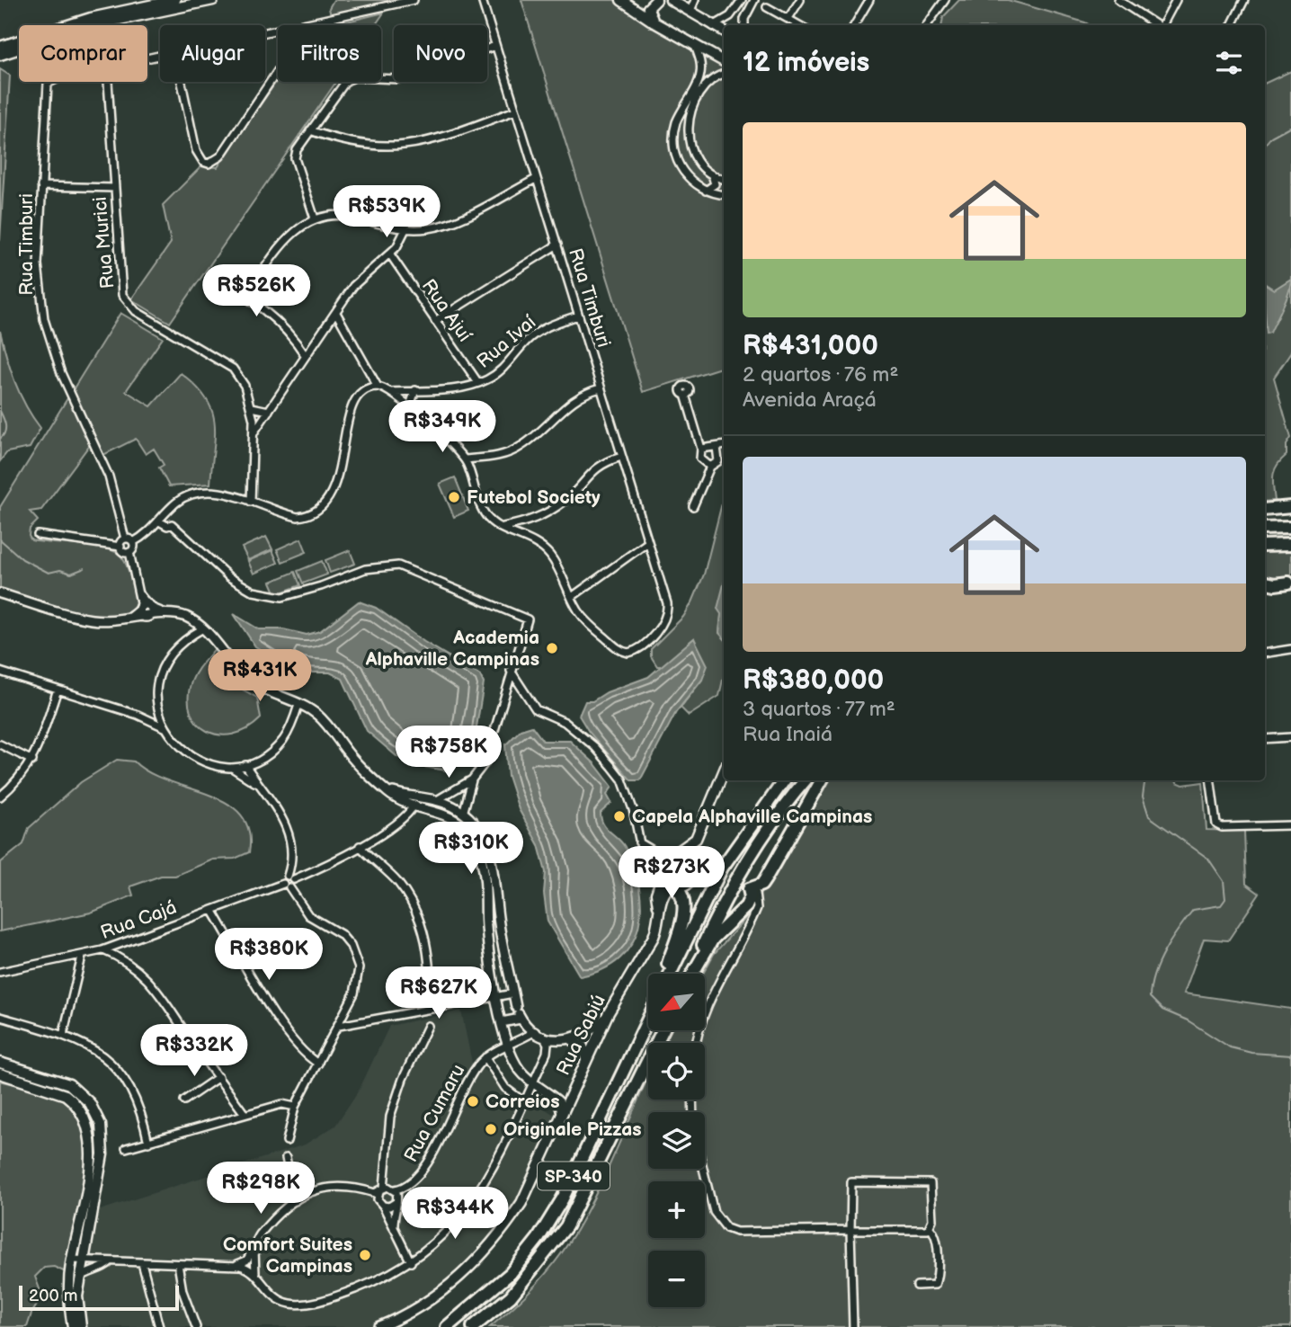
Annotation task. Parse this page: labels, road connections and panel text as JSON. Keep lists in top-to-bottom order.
{
  "streets": {
    "highway": ["SP-340"],
    "main road": ["Rua Sabiú"],
    "street": [
      "Rua Murici",
      "Rua Timburi",
      "Rua Ajuí",
      "Rua Ivaí",
      "Rua Cajá",
      "Rua Cumaru"
    ]
  },
  "crossings": [
    ["Rua Timburi", "Rua Ivaí"],
    ["Rua Ajuí", "Rua Ivaí"]
  ],
  "places": [
    "Futebol Society",
    "Academia Alphaville Campinas",
    "Capela Alphaville Campinas",
    "Correios",
    "Originale Pizzas",
    "Comfort Suites Campinas"
  ],
  "scale_bar": "200 m",
  "north": "bottom left",
  "page": {
    "chip": [
      "Comprar",
      "Alugar",
      "Filtros",
      "Novo"
    ],
    "heading": "12 imóveis",
    "list": [
      {
        "name": "R$431,000",
        "note": "2 quartos · 76 m² · Avenida Araçá"
      },
      {
        "name": "R$380,000",
        "note": "3 quartos · 77 m² · Rua Inaiá"
      }
    ],
    "price": [
      "R$539K",
      "R$526K",
      "R$349K",
      "R$431K",
      "R$758K",
      "R$310K",
      "R$273K",
      "R$380K",
      "R$627K",
      "R$332K",
      "R$298K",
      "R$344K"
    ],
    "map_buttons": ["+", "−"],
    "scale": "200 m"
  }
}
